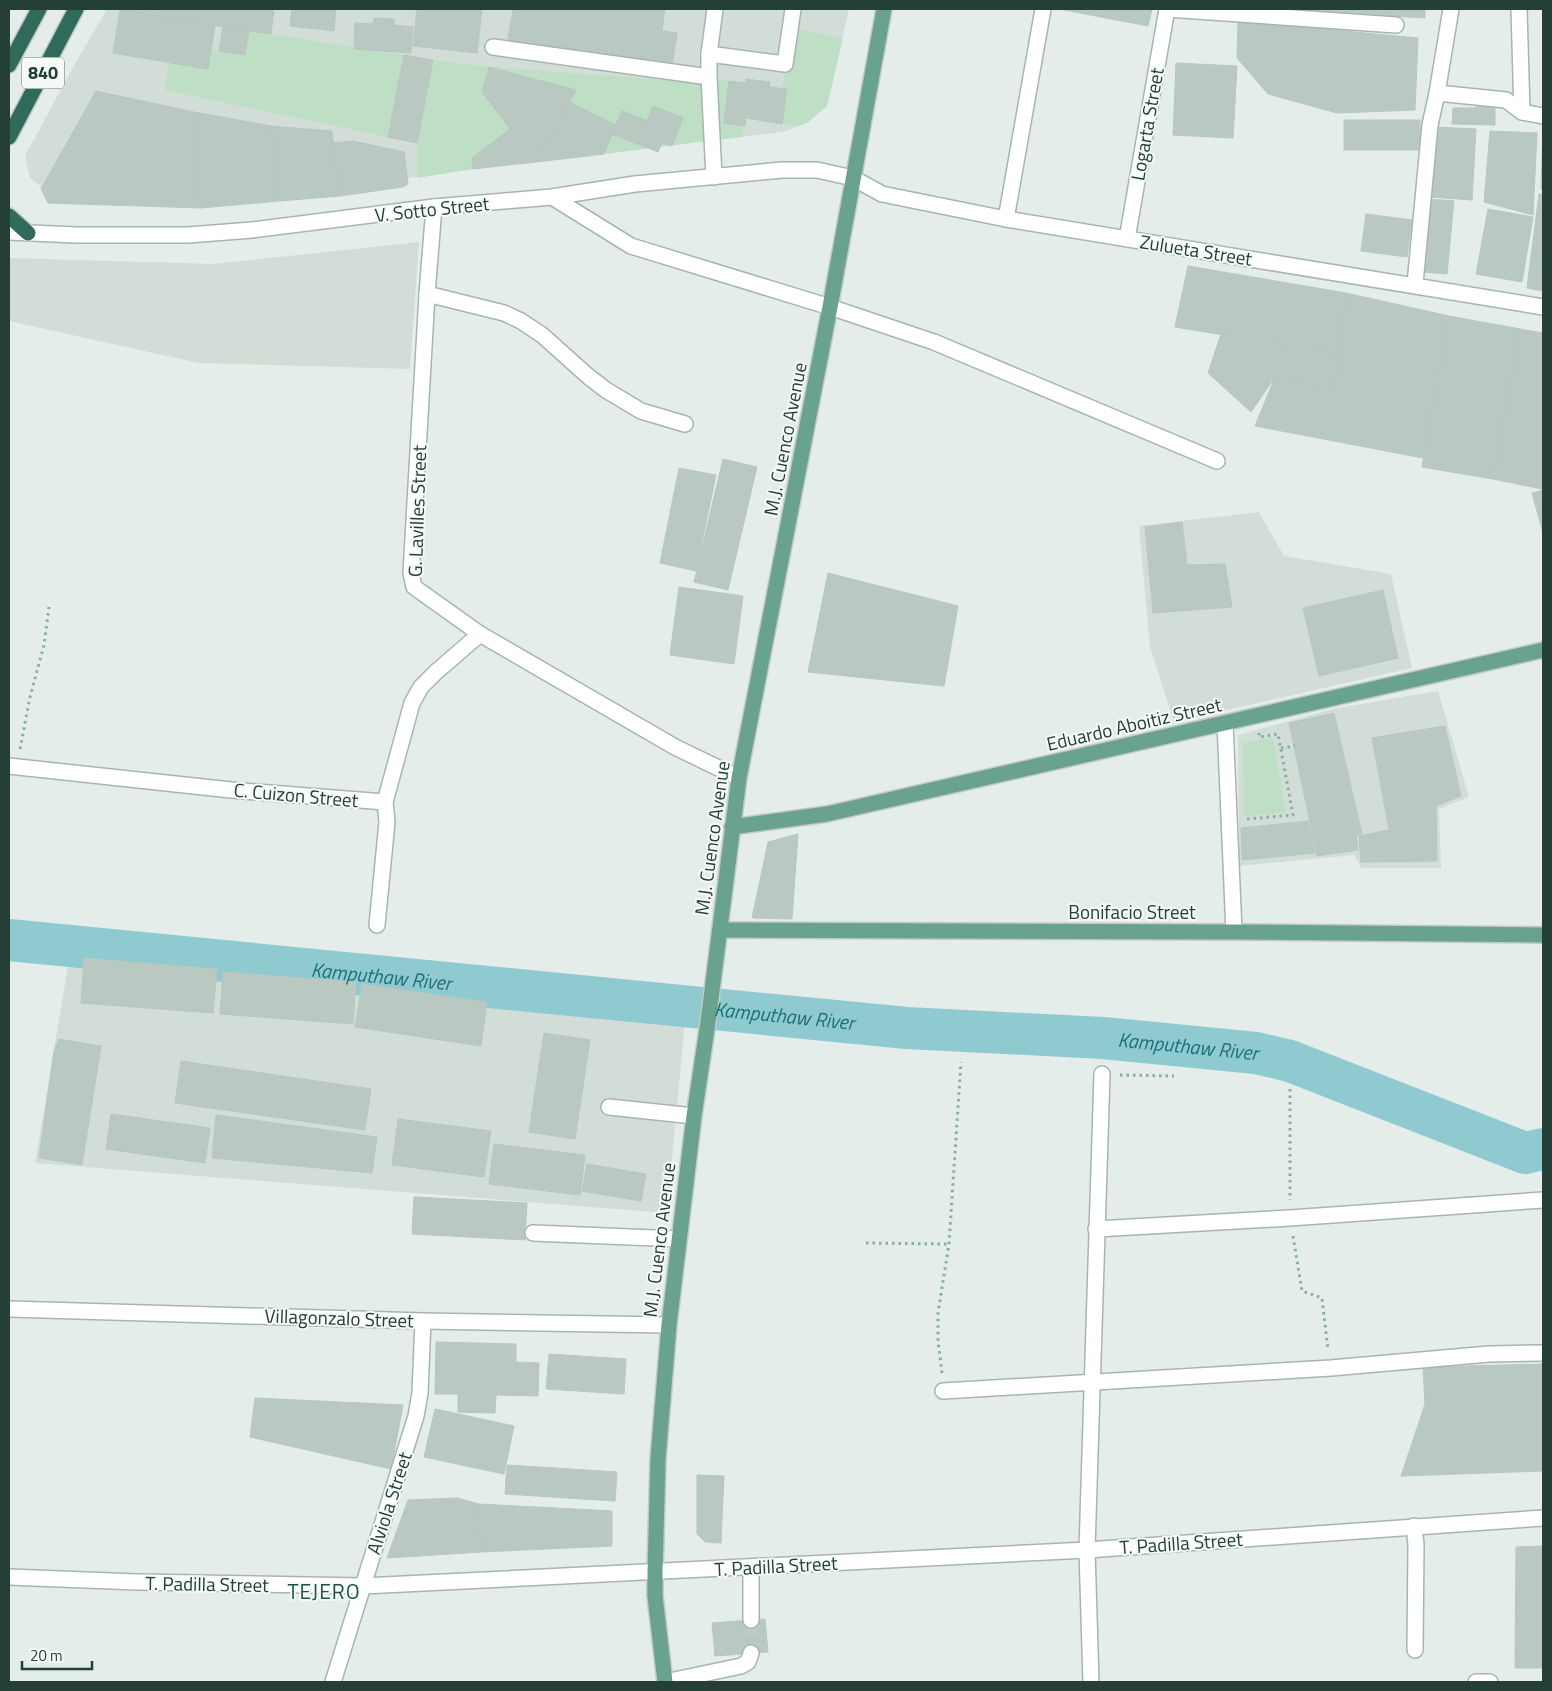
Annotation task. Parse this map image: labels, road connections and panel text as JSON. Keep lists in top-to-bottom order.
{
  "streets": {
    "highway": ["840"],
    "main road": ["M.J. Cuenco Avenue", "Eduardo Aboitiz Street", "Bonifacio Street"],
    "street": [
      "Logarta Street",
      "V. Sotto Street",
      "Zulueta Street",
      "G. Lavilles Street",
      "C. Cuizon Street",
      "Villagonzalo Street",
      "Alviola Street",
      "T. Padilla Street"
    ]
  },
  "crossings": [
    ["Logarta Street", "Zulueta Street"],
    ["V. Sotto Street", "Zulueta Street"],
    ["V. Sotto Street", "M.J. Cuenco Avenue"],
    ["V. Sotto Street", "G. Lavilles Street"],
    ["Zulueta Street", "M.J. Cuenco Avenue"],
    ["M.J. Cuenco Avenue", "G. Lavilles Street"],
    ["M.J. Cuenco Avenue", "Eduardo Aboitiz Street"],
    ["M.J. Cuenco Avenue", "Bonifacio Street"],
    ["M.J. Cuenco Avenue", "Villagonzalo Street"],
    ["M.J. Cuenco Avenue", "T. Padilla Street"],
    ["G. Lavilles Street", "C. Cuizon Street"],
    ["Villagonzalo Street", "Alviola Street"],
    ["Alviola Street", "T. Padilla Street"]
  ],
  "districts": ["TEJERO"],
  "water": ["Kamputhaw River"],
  "scale_bar": "20 m"
}
